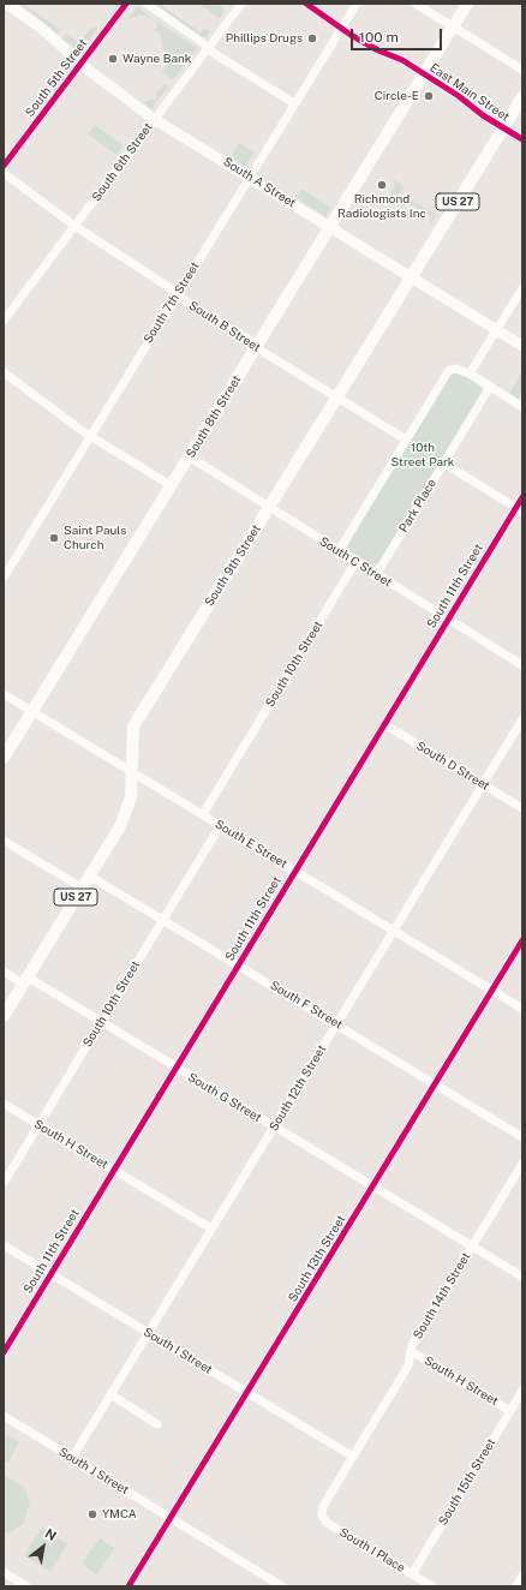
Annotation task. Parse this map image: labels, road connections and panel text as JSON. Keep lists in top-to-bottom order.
{
  "streets": {
    "highway": ["US 27", "South 8th Street", "South 9th Street"],
    "main road": ["South A Street"],
    "street": [
      "South 5th Street",
      "East Main Street",
      "South 6th Street",
      "South 7th Street",
      "South B Street",
      "Park Place",
      "South C Street",
      "South 11th Street",
      "South 10th Street",
      "South D Street",
      "South E Street",
      "South F Street",
      "South 12th Street",
      "South G Street",
      "South H Street",
      "South 13th Street",
      "South 14th Street",
      "South I Street",
      "South J Street",
      "South 15th Street",
      "South I Place"
    ]
  },
  "crossings": [
    ["South 5th Street", "South A Street"],
    ["East Main Street", "US 27"],
    ["East Main Street", "South 7th Street"],
    ["East Main Street", "South 8th Street"],
    ["East Main Street", "South 9th Street"],
    ["South 6th Street", "South A Street"],
    ["South 6th Street", "South B Street"],
    ["South A Street", "South 7th Street"],
    ["South A Street", "South 8th Street"],
    ["South A Street", "South 9th Street"],
    ["US 27", "South 9th Street"],
    ["South 7th Street", "South B Street"],
    ["South B Street", "South 8th Street"],
    ["South B Street", "South 9th Street"],
    ["South 8th Street", "South C Street"],
    ["South 8th Street", "South E Street"],
    ["Park Place", "South C Street"],
    ["South C Street", "South 9th Street"],
    ["South C Street", "South 11th Street"],
    ["South C Street", "South 10th Street"],
    ["South 9th Street", "South E Street"],
    ["South 9th Street", "South F Street"],
    ["South 9th Street", "South G Street"],
    ["South 11th Street", "South D Street"],
    ["South 11th Street", "South E Street"],
    ["South 11th Street", "South F Street"],
    ["South 11th Street", "South G Street"],
    ["South 11th Street", "South H Street"],
    ["South 11th Street", "South I Street"],
    ["South 10th Street", "South E Street"],
    ["South 10th Street", "South F Street"],
    ["South 10th Street", "South G Street"],
    ["South 10th Street", "South H Street"],
    ["South D Street", "South 12th Street"],
    ["South E Street", "South 12th Street"],
    ["South E Street", "South 13th Street"],
    ["South F Street", "South 12th Street"],
    ["South F Street", "South 13th Street"],
    ["South 12th Street", "South G Street"],
    ["South 12th Street", "South H Street"],
    ["South 12th Street", "South I Street"],
    ["South 12th Street", "South J Street"],
    ["South G Street", "South 13th Street"],
    ["South G Street", "South 14th Street"],
    ["South H Street", "South 14th Street"],
    ["South H Street", "South 15th Street"],
    ["South 13th Street", "South I Street"],
    ["South 13th Street", "South J Street"],
    ["South 14th Street", "South I Street"],
    ["South 14th Street", "South I Place"],
    ["South 15th Street", "South I Place"]
  ],
  "parks": ["10th Street Park"],
  "places": [
    "Phillips Drugs",
    "Wayne Bank",
    "Circle-E",
    "Richmond Radiologists Inc",
    "Saint Pauls Church",
    "YMCA"
  ],
  "scale_bar": "100 m",
  "north": "top right"
}
